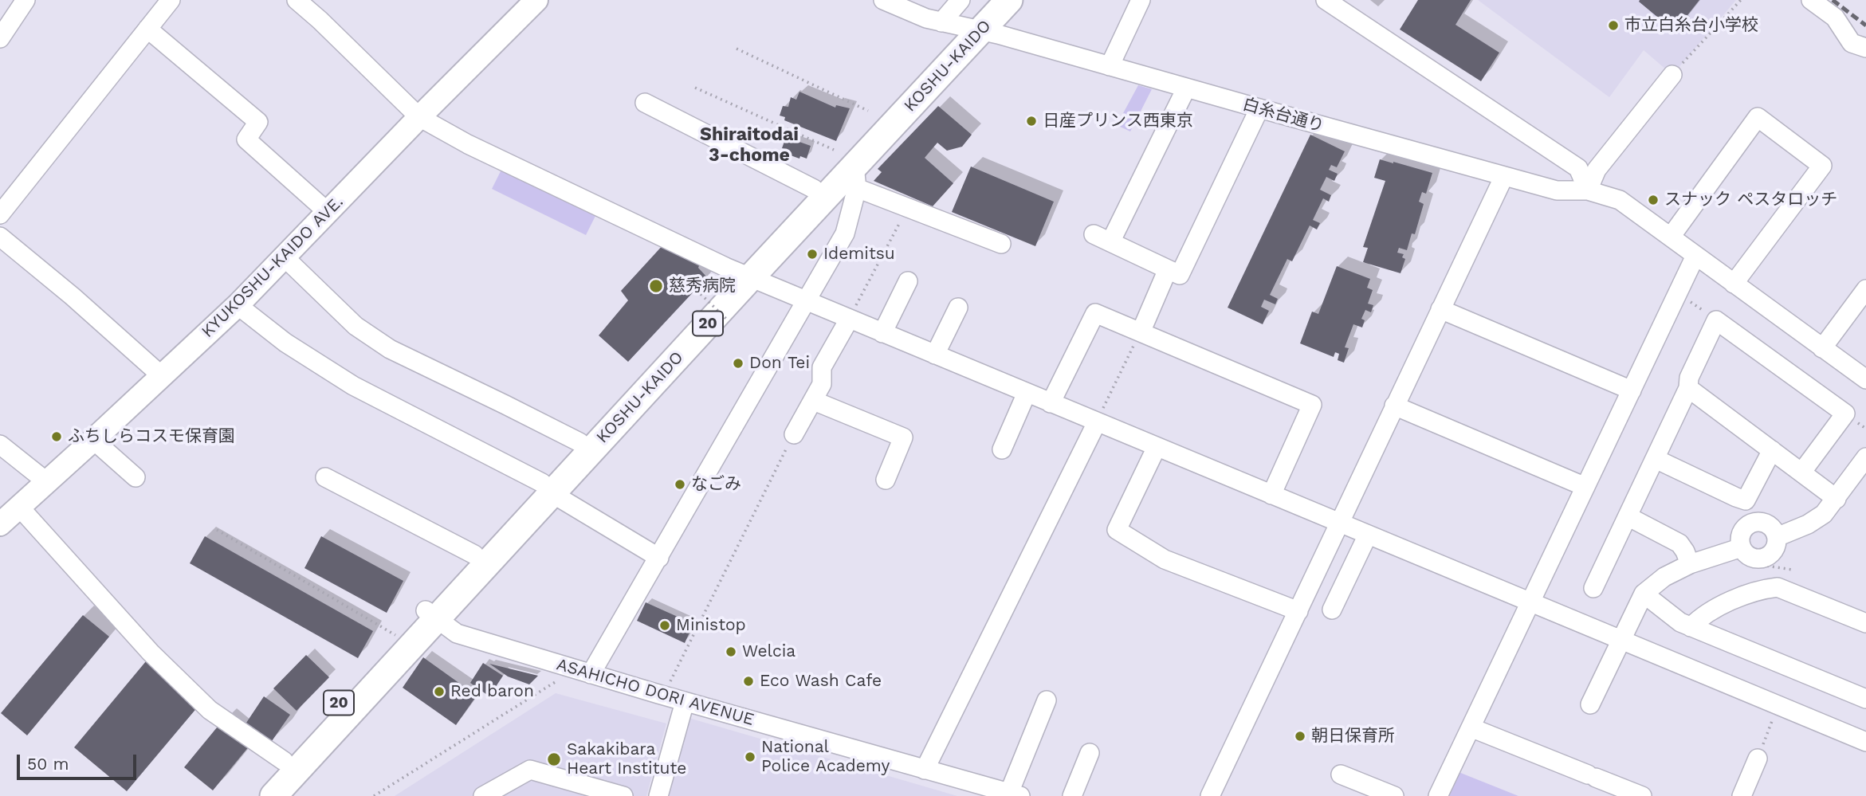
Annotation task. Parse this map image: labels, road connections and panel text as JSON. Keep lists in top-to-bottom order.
{
  "streets": {
    "highway": ["KOSHU-KAIDO", "20"],
    "main road": ["KYUKOSHU-KAIDO AVE."],
    "street": ["白糸台通り", "ASAHICHO DORI AVENUE"]
  },
  "crossings": [
    ["KOSHU-KAIDO", "白糸台通り"],
    ["KOSHU-KAIDO", "ASAHICHO DORI AVENUE"]
  ],
  "districts": ["Shiraitodai 3-chome"],
  "places": [
    "市立白糸台小学校",
    "日産プリンス西東京",
    "スナック ペスタロッチ",
    "Idemitsu",
    "慈秀病院",
    "Don Tei",
    "ふちしらコスモ保育園",
    "なごみ",
    "Ministop",
    "Welcia",
    "Eco Wash Cafe",
    "Red baron",
    "朝日保育所",
    "National Police Academy",
    "Sakakibara Heart Institute"
  ],
  "scale_bar": "50 m"
}
